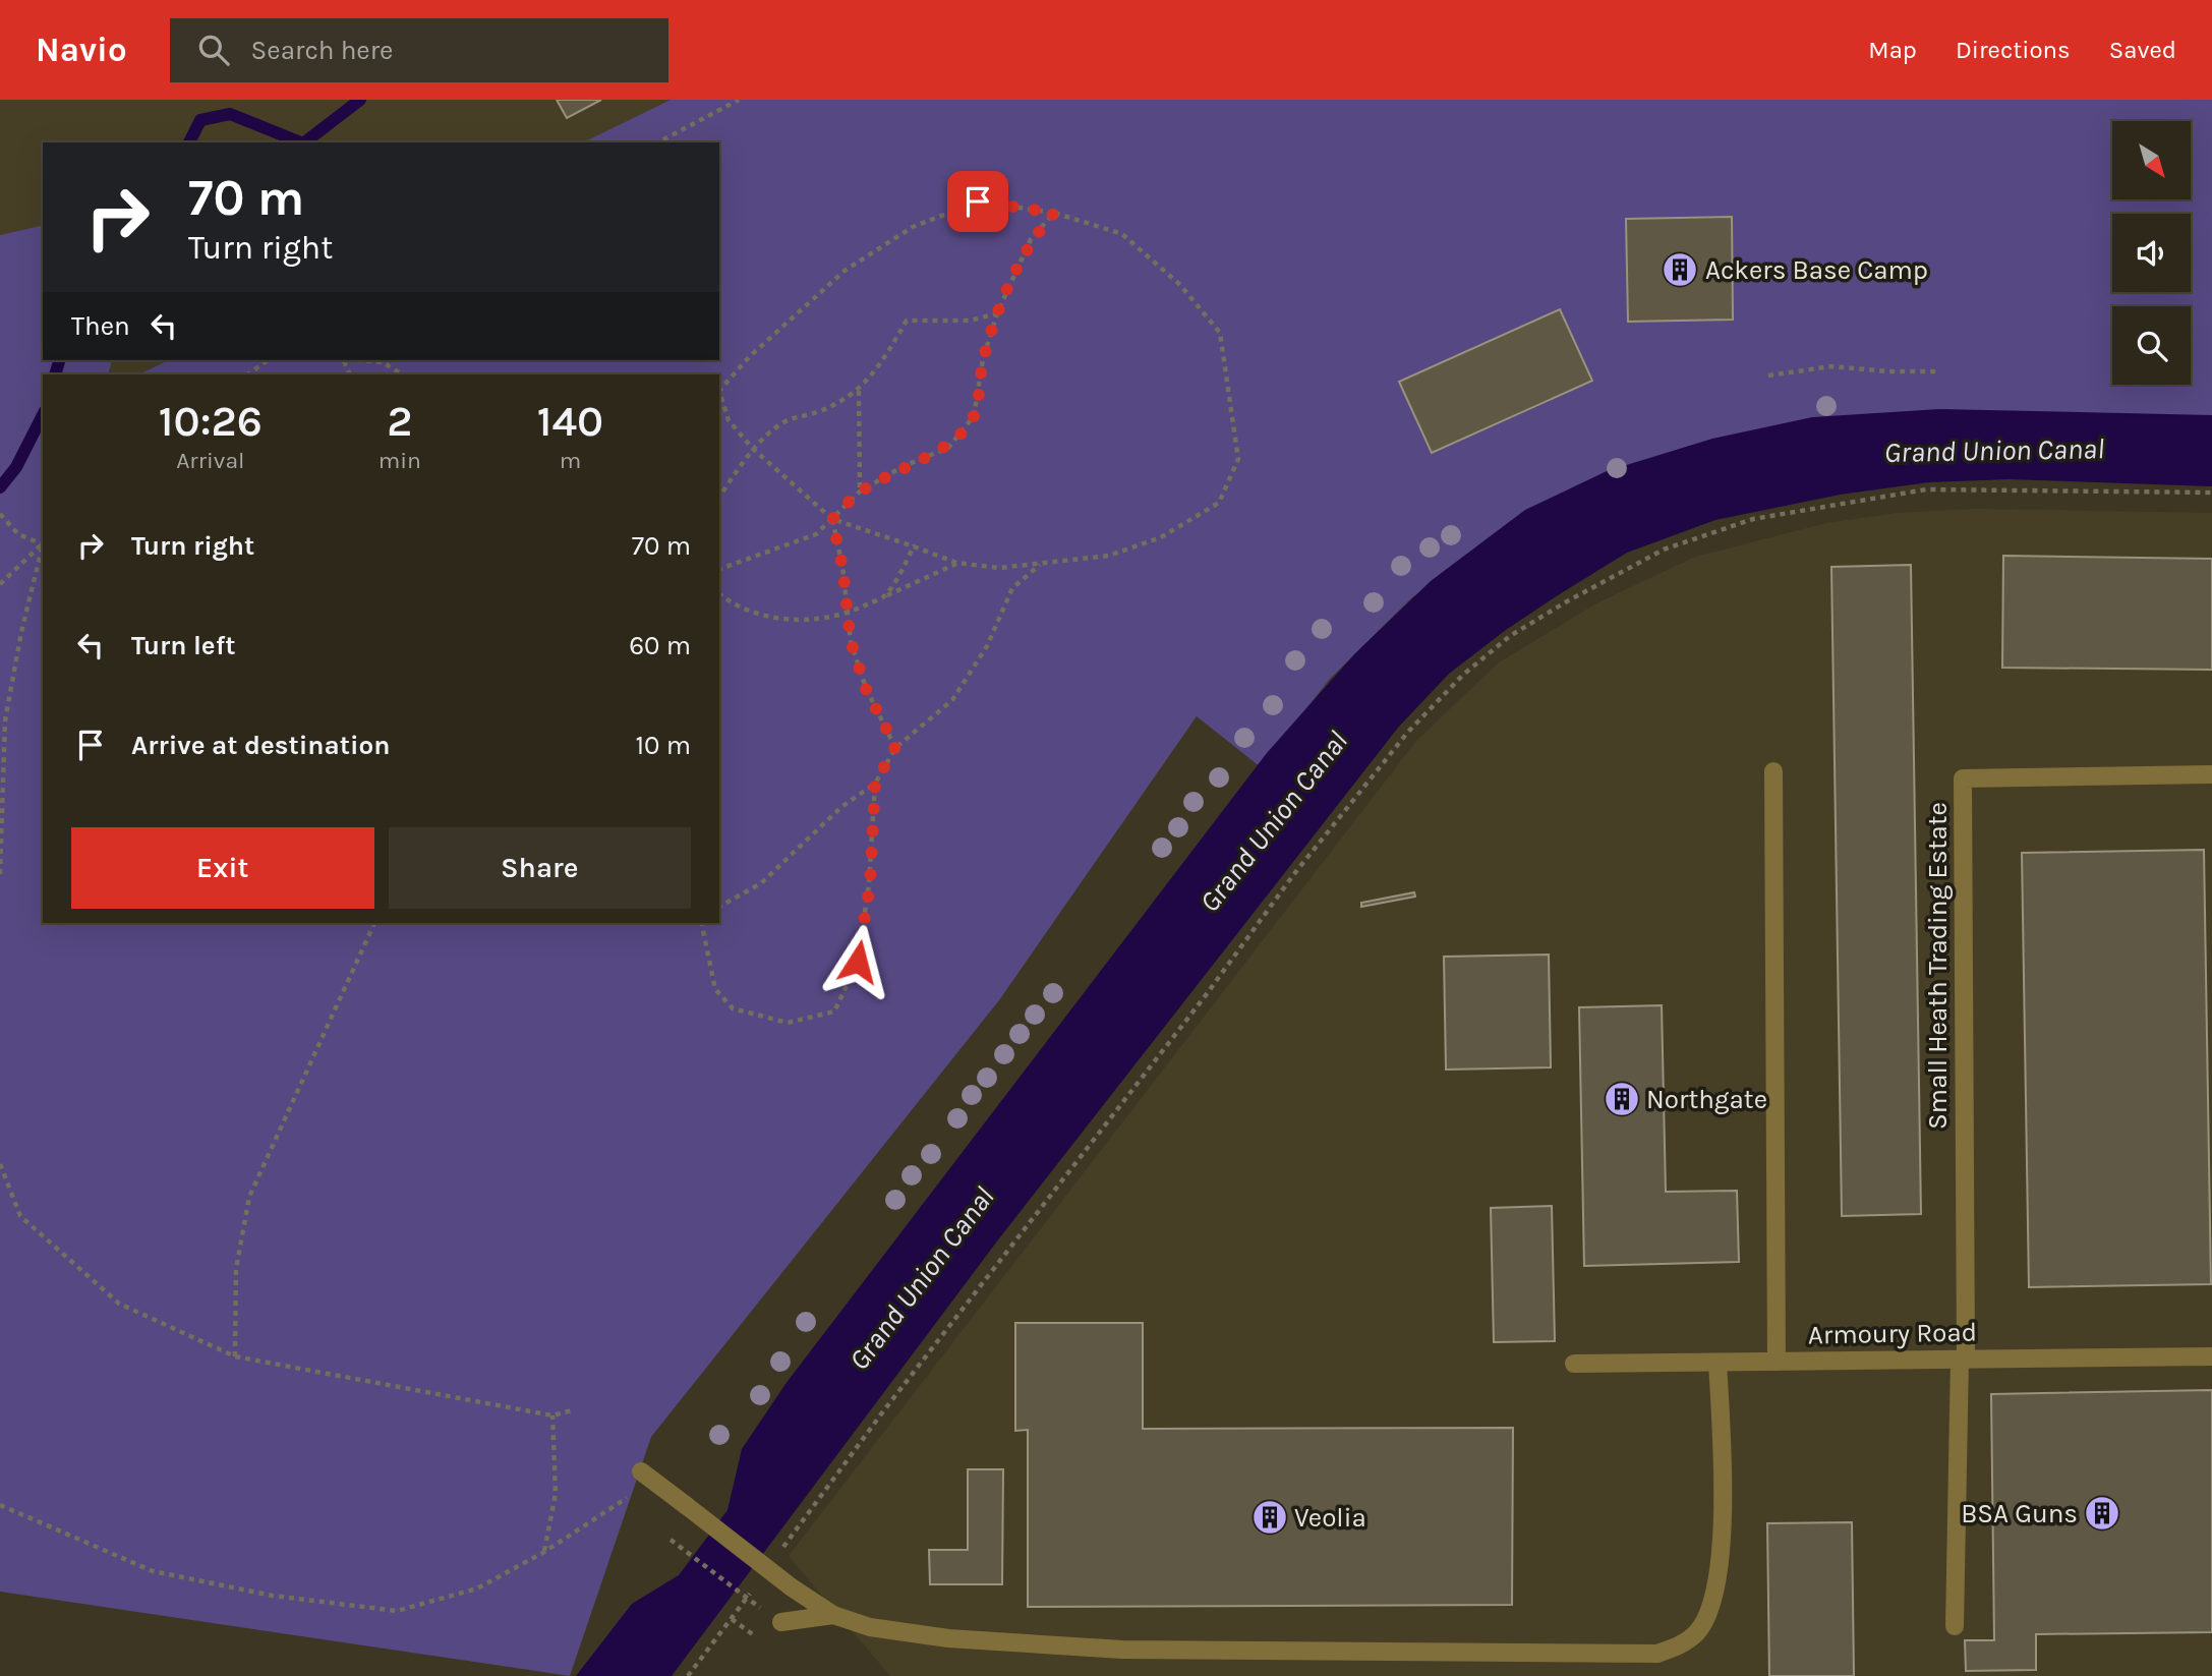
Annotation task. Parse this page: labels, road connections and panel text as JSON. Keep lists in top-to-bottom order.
{
  "streets": {
    "street": ["Small Heath Trading Estate", "Armoury Road"]
  },
  "crossings": [
    ["Small Heath Trading Estate", "Armoury Road"]
  ],
  "water": ["Grand Union Canal"],
  "places": {
    "building": [
      "Ackers Base Camp",
      "Northgate",
      "BSA Guns",
      "Veolia"
    ]
  },
  "north": "bottom right",
  "page": {
    "header": "Navio",
    "search": "Search here",
    "nav": ["Map", "Directions", "Saved"],
    "turn": ["70 m", "Turn right"],
    "then": "Then",
    "eta": [
      "10:26",
      "Arrival",
      "2",
      "min",
      "140",
      "m"
    ],
    "list": [
      {
        "name": "Turn right",
        "value": "70 m"
      },
      {
        "name": "Turn left",
        "value": "60 m"
      },
      {
        "name": "Arrive at destination",
        "value": "10 m"
      }
    ],
    "buttons": ["Exit", "Share"]
  }
}
